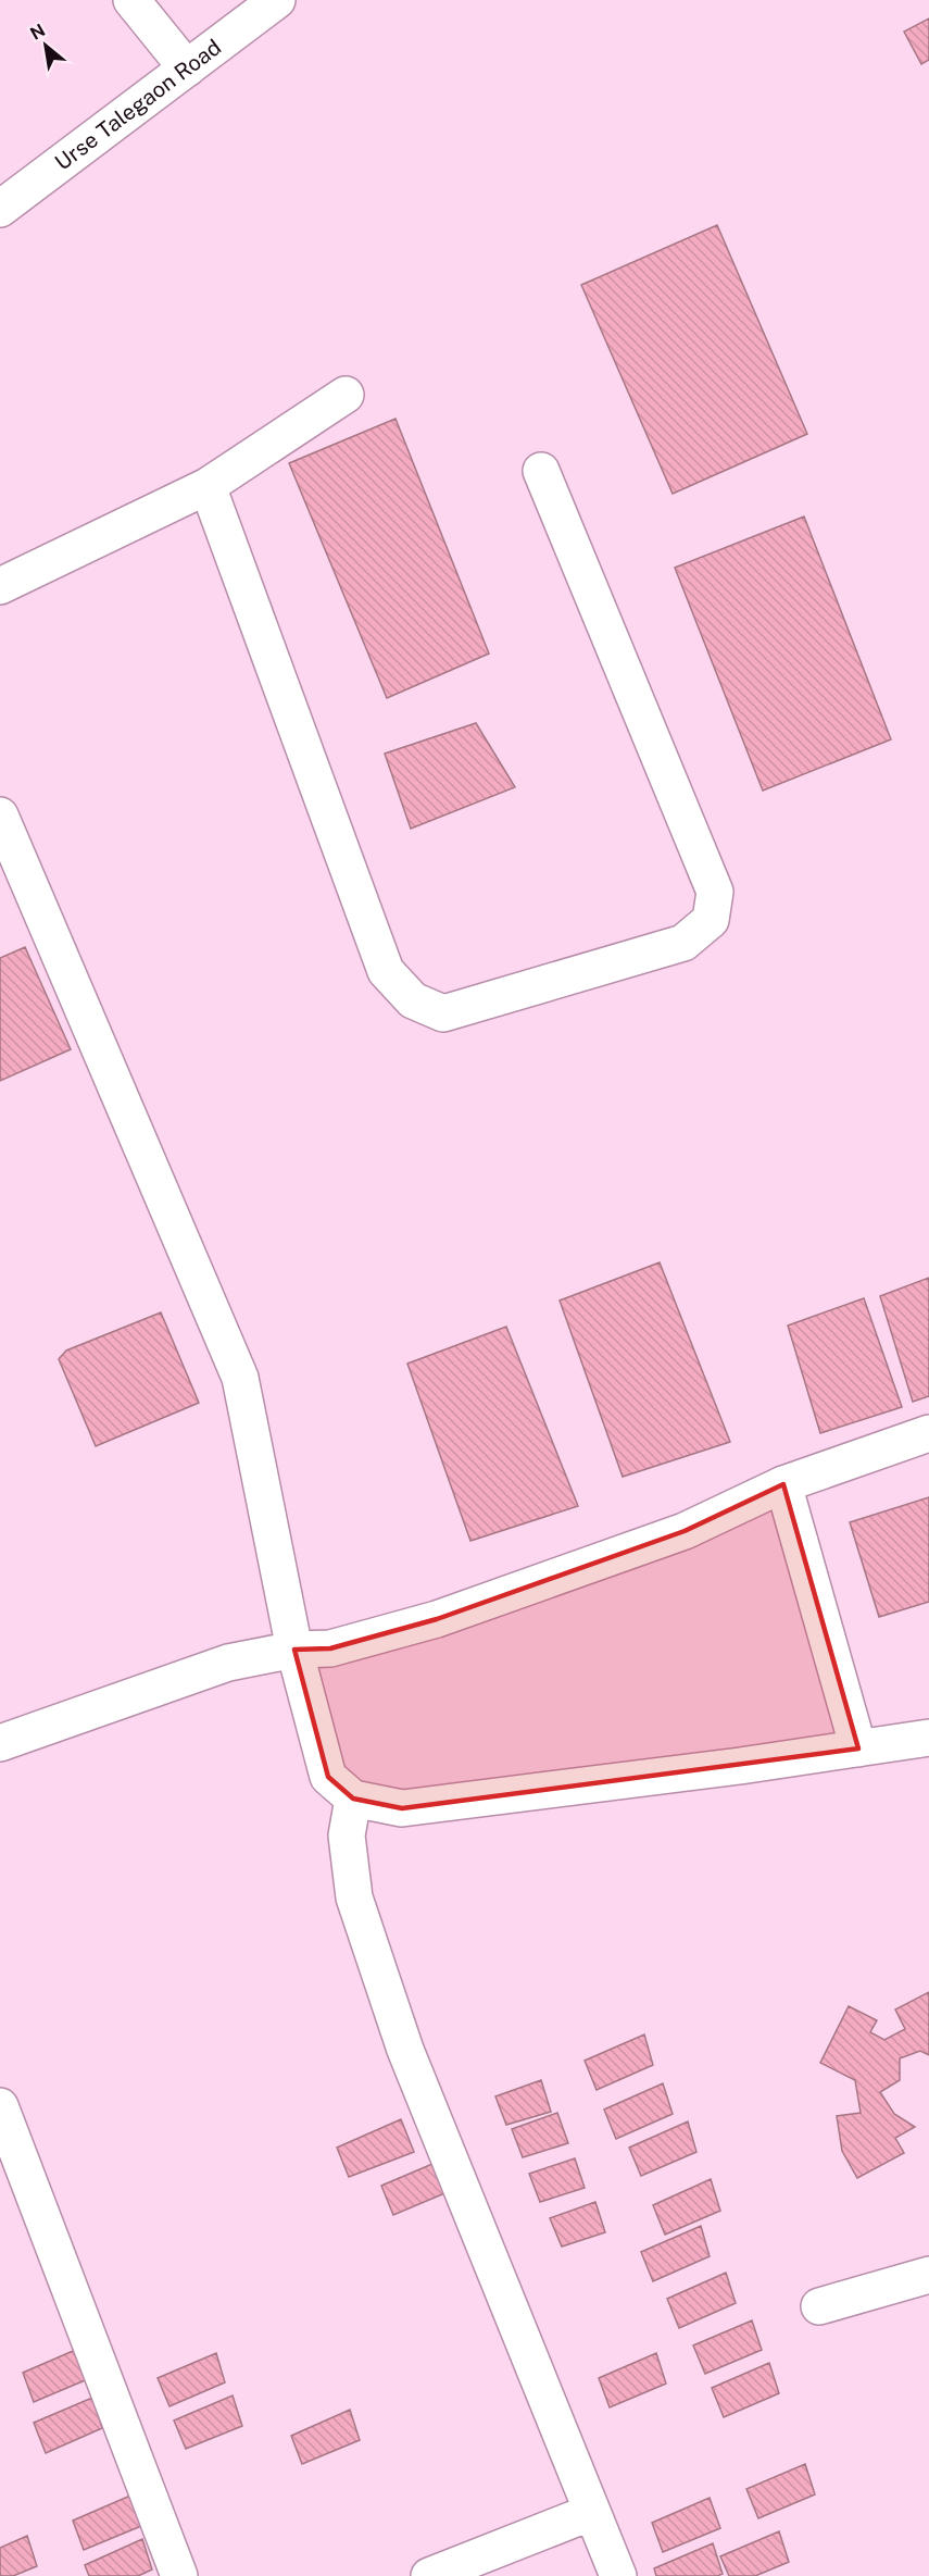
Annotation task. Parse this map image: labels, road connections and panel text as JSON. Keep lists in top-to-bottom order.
{
  "streets": {
    "main road": ["Urse Talegaon Road"]
  },
  "north": "top left"
}
